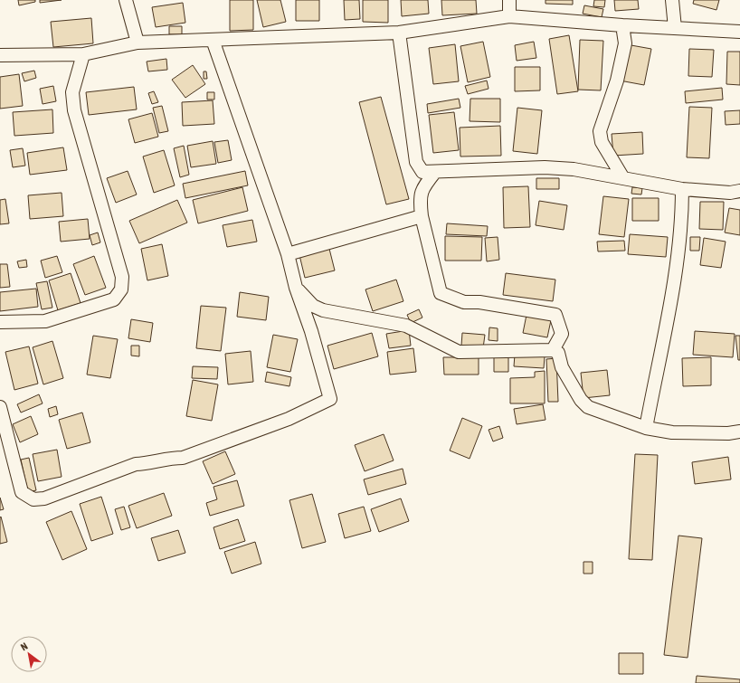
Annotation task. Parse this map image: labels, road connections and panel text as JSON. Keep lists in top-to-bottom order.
{
  "north": "top left"
}
